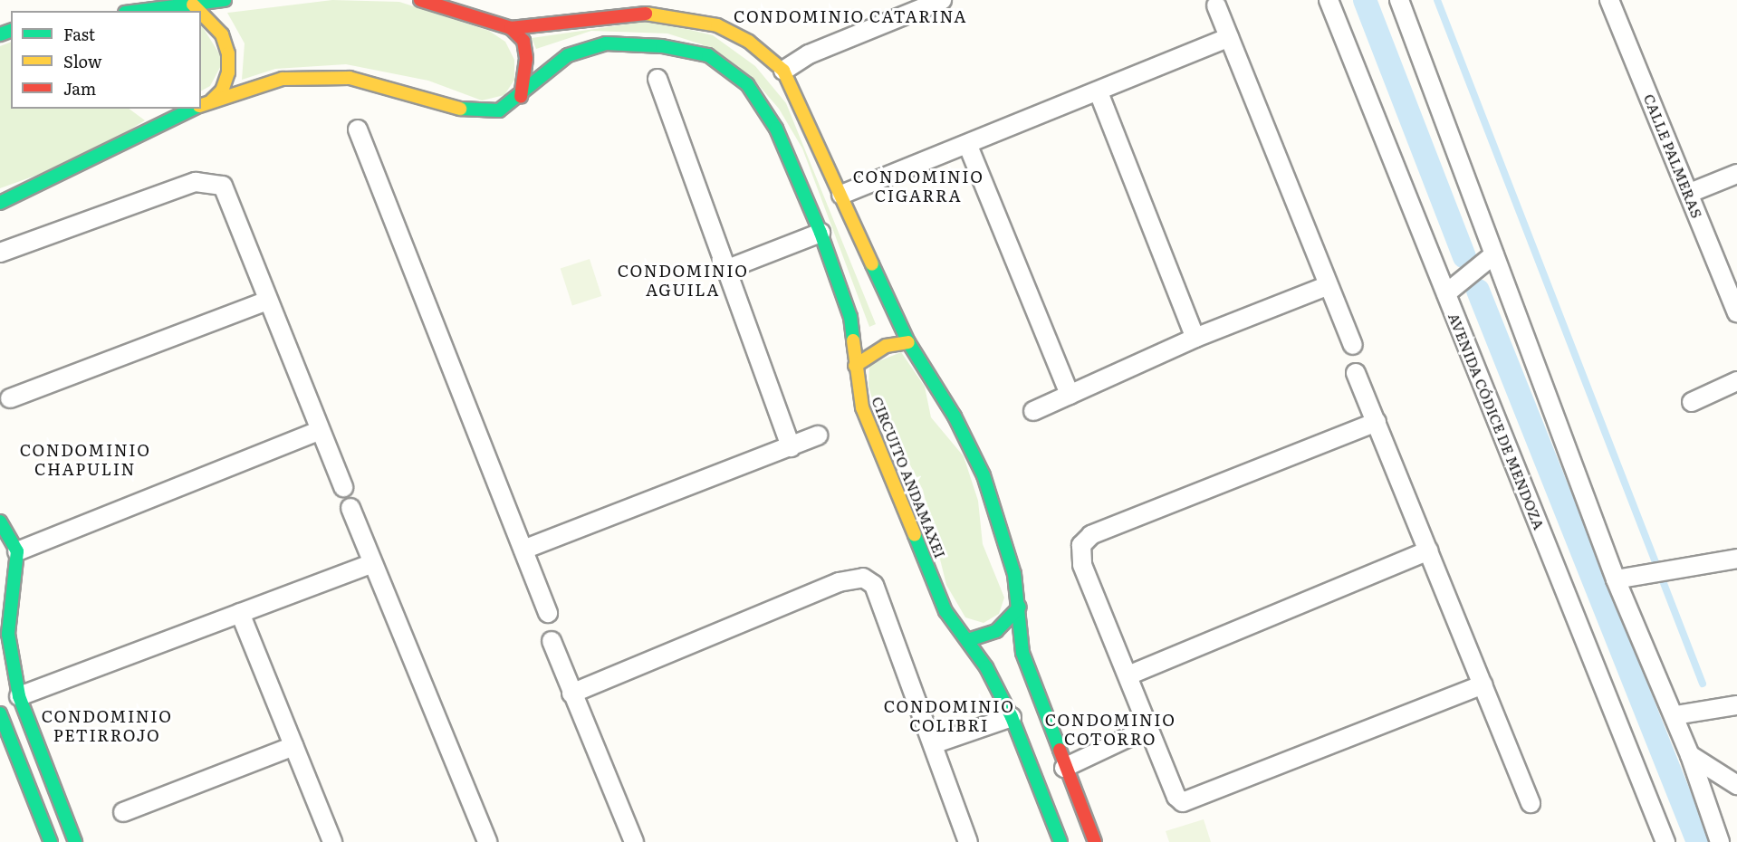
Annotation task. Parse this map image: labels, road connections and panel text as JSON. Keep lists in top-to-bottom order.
{
  "streets": {
    "street": ["CALLE PALMERAS", "AVENIDA CÓDICE DE MENDOZA", "CIRCUITO ANDAMAXEI"]
  },
  "districts": [
    "CONDOMINIO CATARINA",
    "CONDOMINIO CIGARRA",
    "CONDOMINIO AGUILA",
    "CONDOMINIO CHAPULIN",
    "CONDOMINIO COLIBRI",
    "CONDOMINIO PETIRROJO",
    "CONDOMINIO COTORRO"
  ],
  "legend": ["Fast", "Slow", "Jam"]
}
